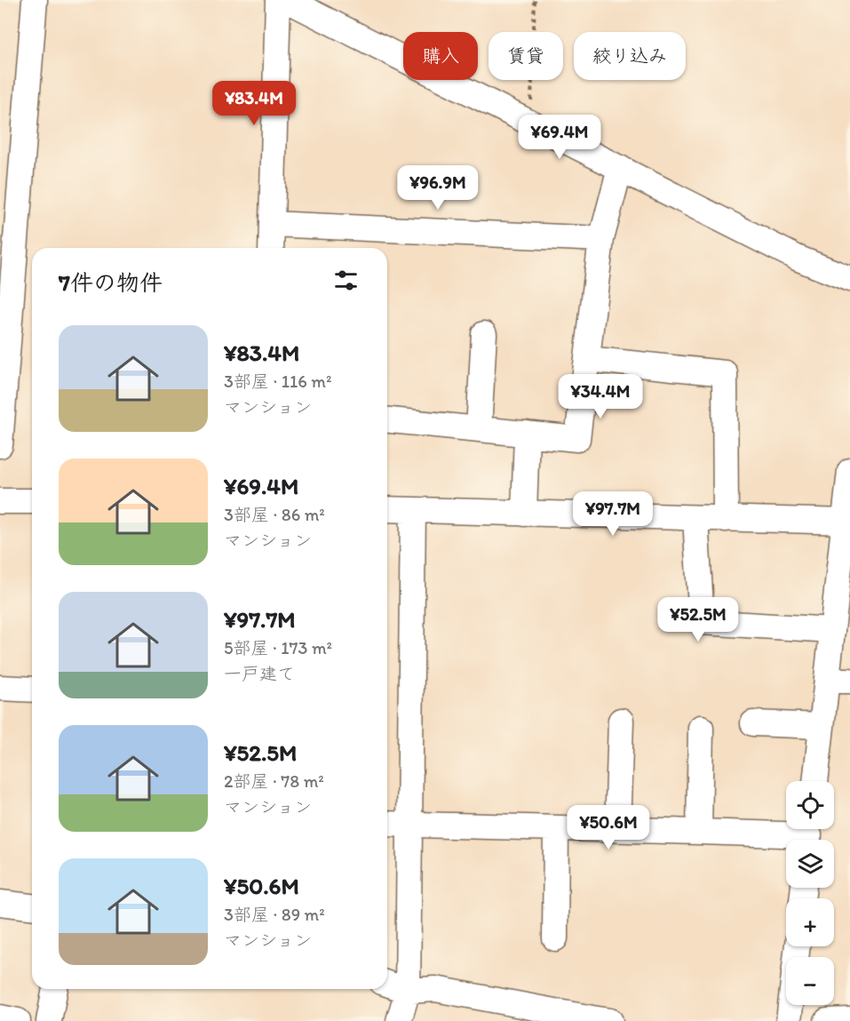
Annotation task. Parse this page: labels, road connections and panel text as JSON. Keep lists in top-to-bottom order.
{
  "page": {
    "chip": ["購入", "賃貸", "絞り込み"],
    "price": [
      "¥83.4M",
      "¥69.4M",
      "¥96.9M",
      "¥34.4M",
      "¥97.7M",
      "¥52.5M",
      "¥50.6M"
    ],
    "heading": "7件の物件",
    "list": [
      {
        "name": "¥83.4M",
        "note": "3部屋 · 116 m² · マンション"
      },
      {
        "name": "¥69.4M",
        "note": "3部屋 · 86 m² · マンション"
      },
      {
        "name": "¥97.7M",
        "note": "5部屋 · 173 m² · 一戸建て"
      },
      {
        "name": "¥52.5M",
        "note": "2部屋 · 78 m² · マンション"
      },
      {
        "name": "¥50.6M",
        "note": "3部屋 · 89 m² · マンション"
      }
    ],
    "map_buttons": ["+", "−"]
  }
}
